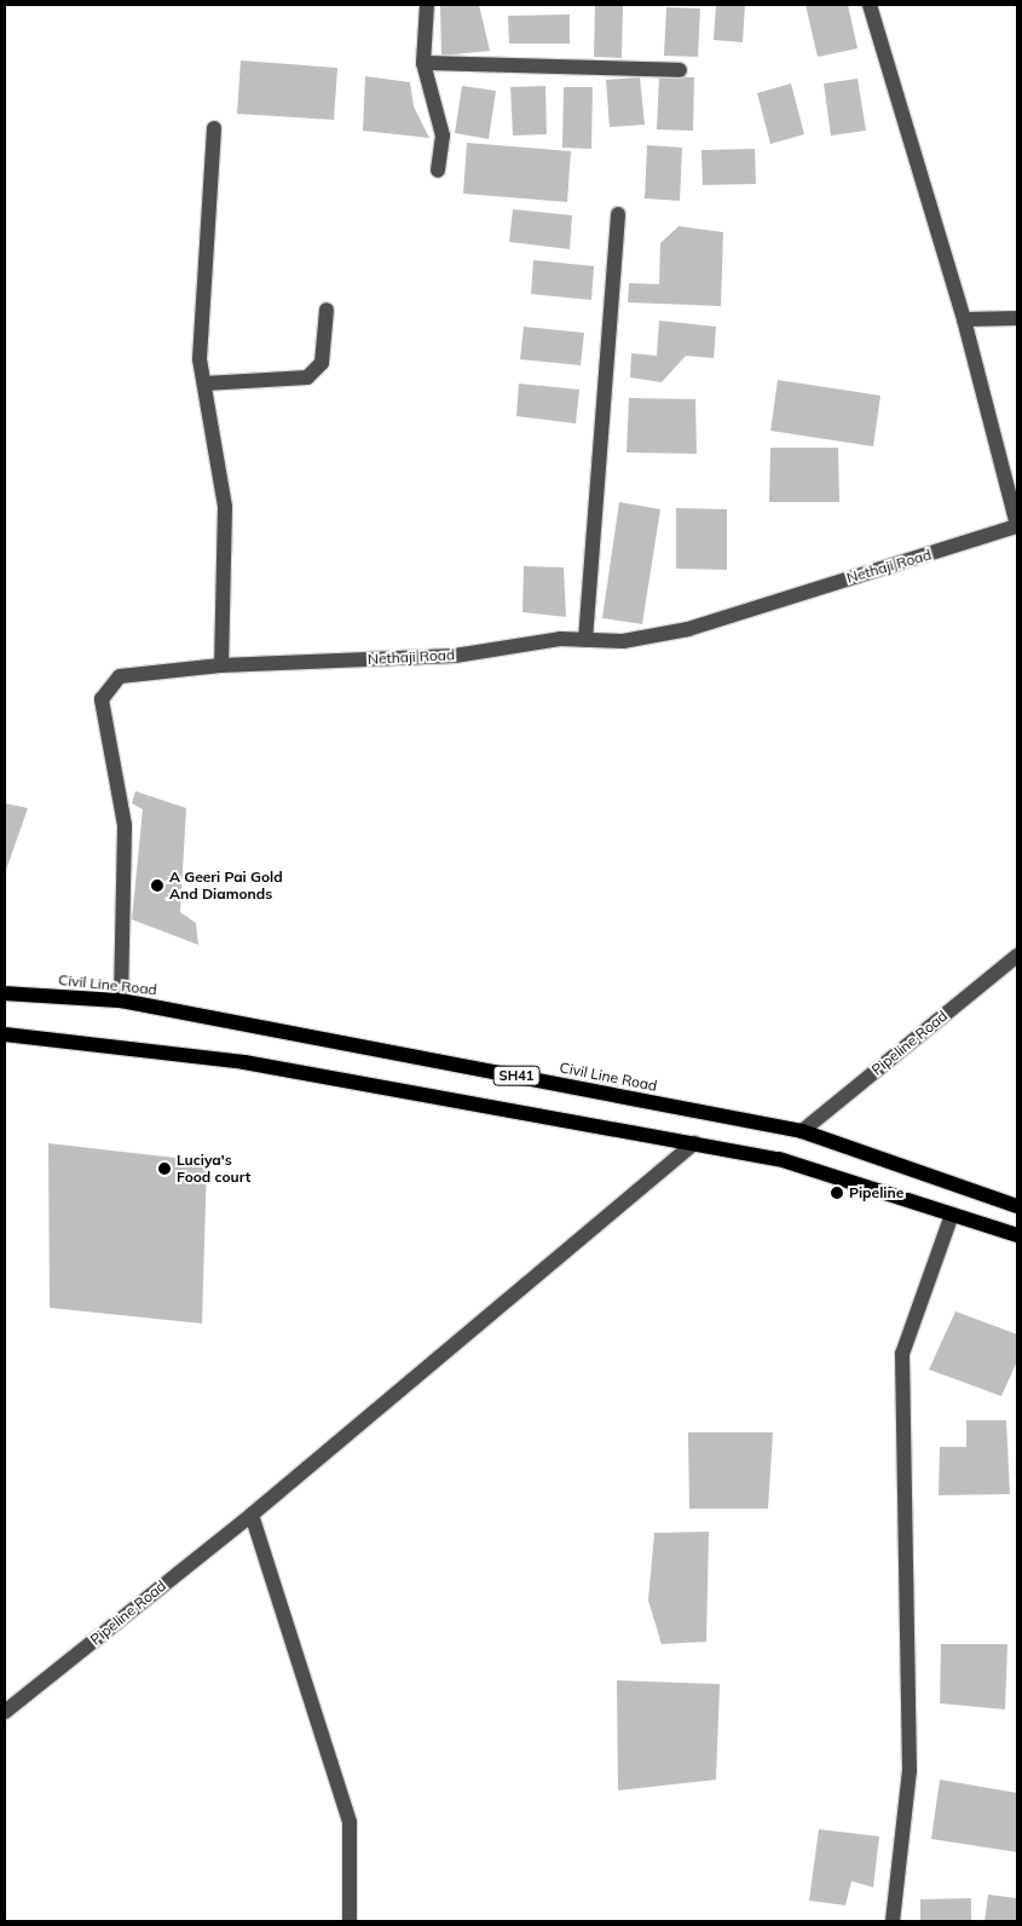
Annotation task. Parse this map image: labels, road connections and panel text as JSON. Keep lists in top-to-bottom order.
{
  "streets": {
    "main road": ["Civil Line Road", "SH41"],
    "street": ["Nethaji Road", "Pipeline Road"]
  },
  "crossings": [
    ["Nethaji Road", "Civil Line Road"],
    ["Civil Line Road", "Pipeline Road"],
    ["Pipeline Road", "SH41"]
  ],
  "places": ["A Geeri Pai Gold And Diamonds", "Luciya's Food court", "Pipeline"]
}
